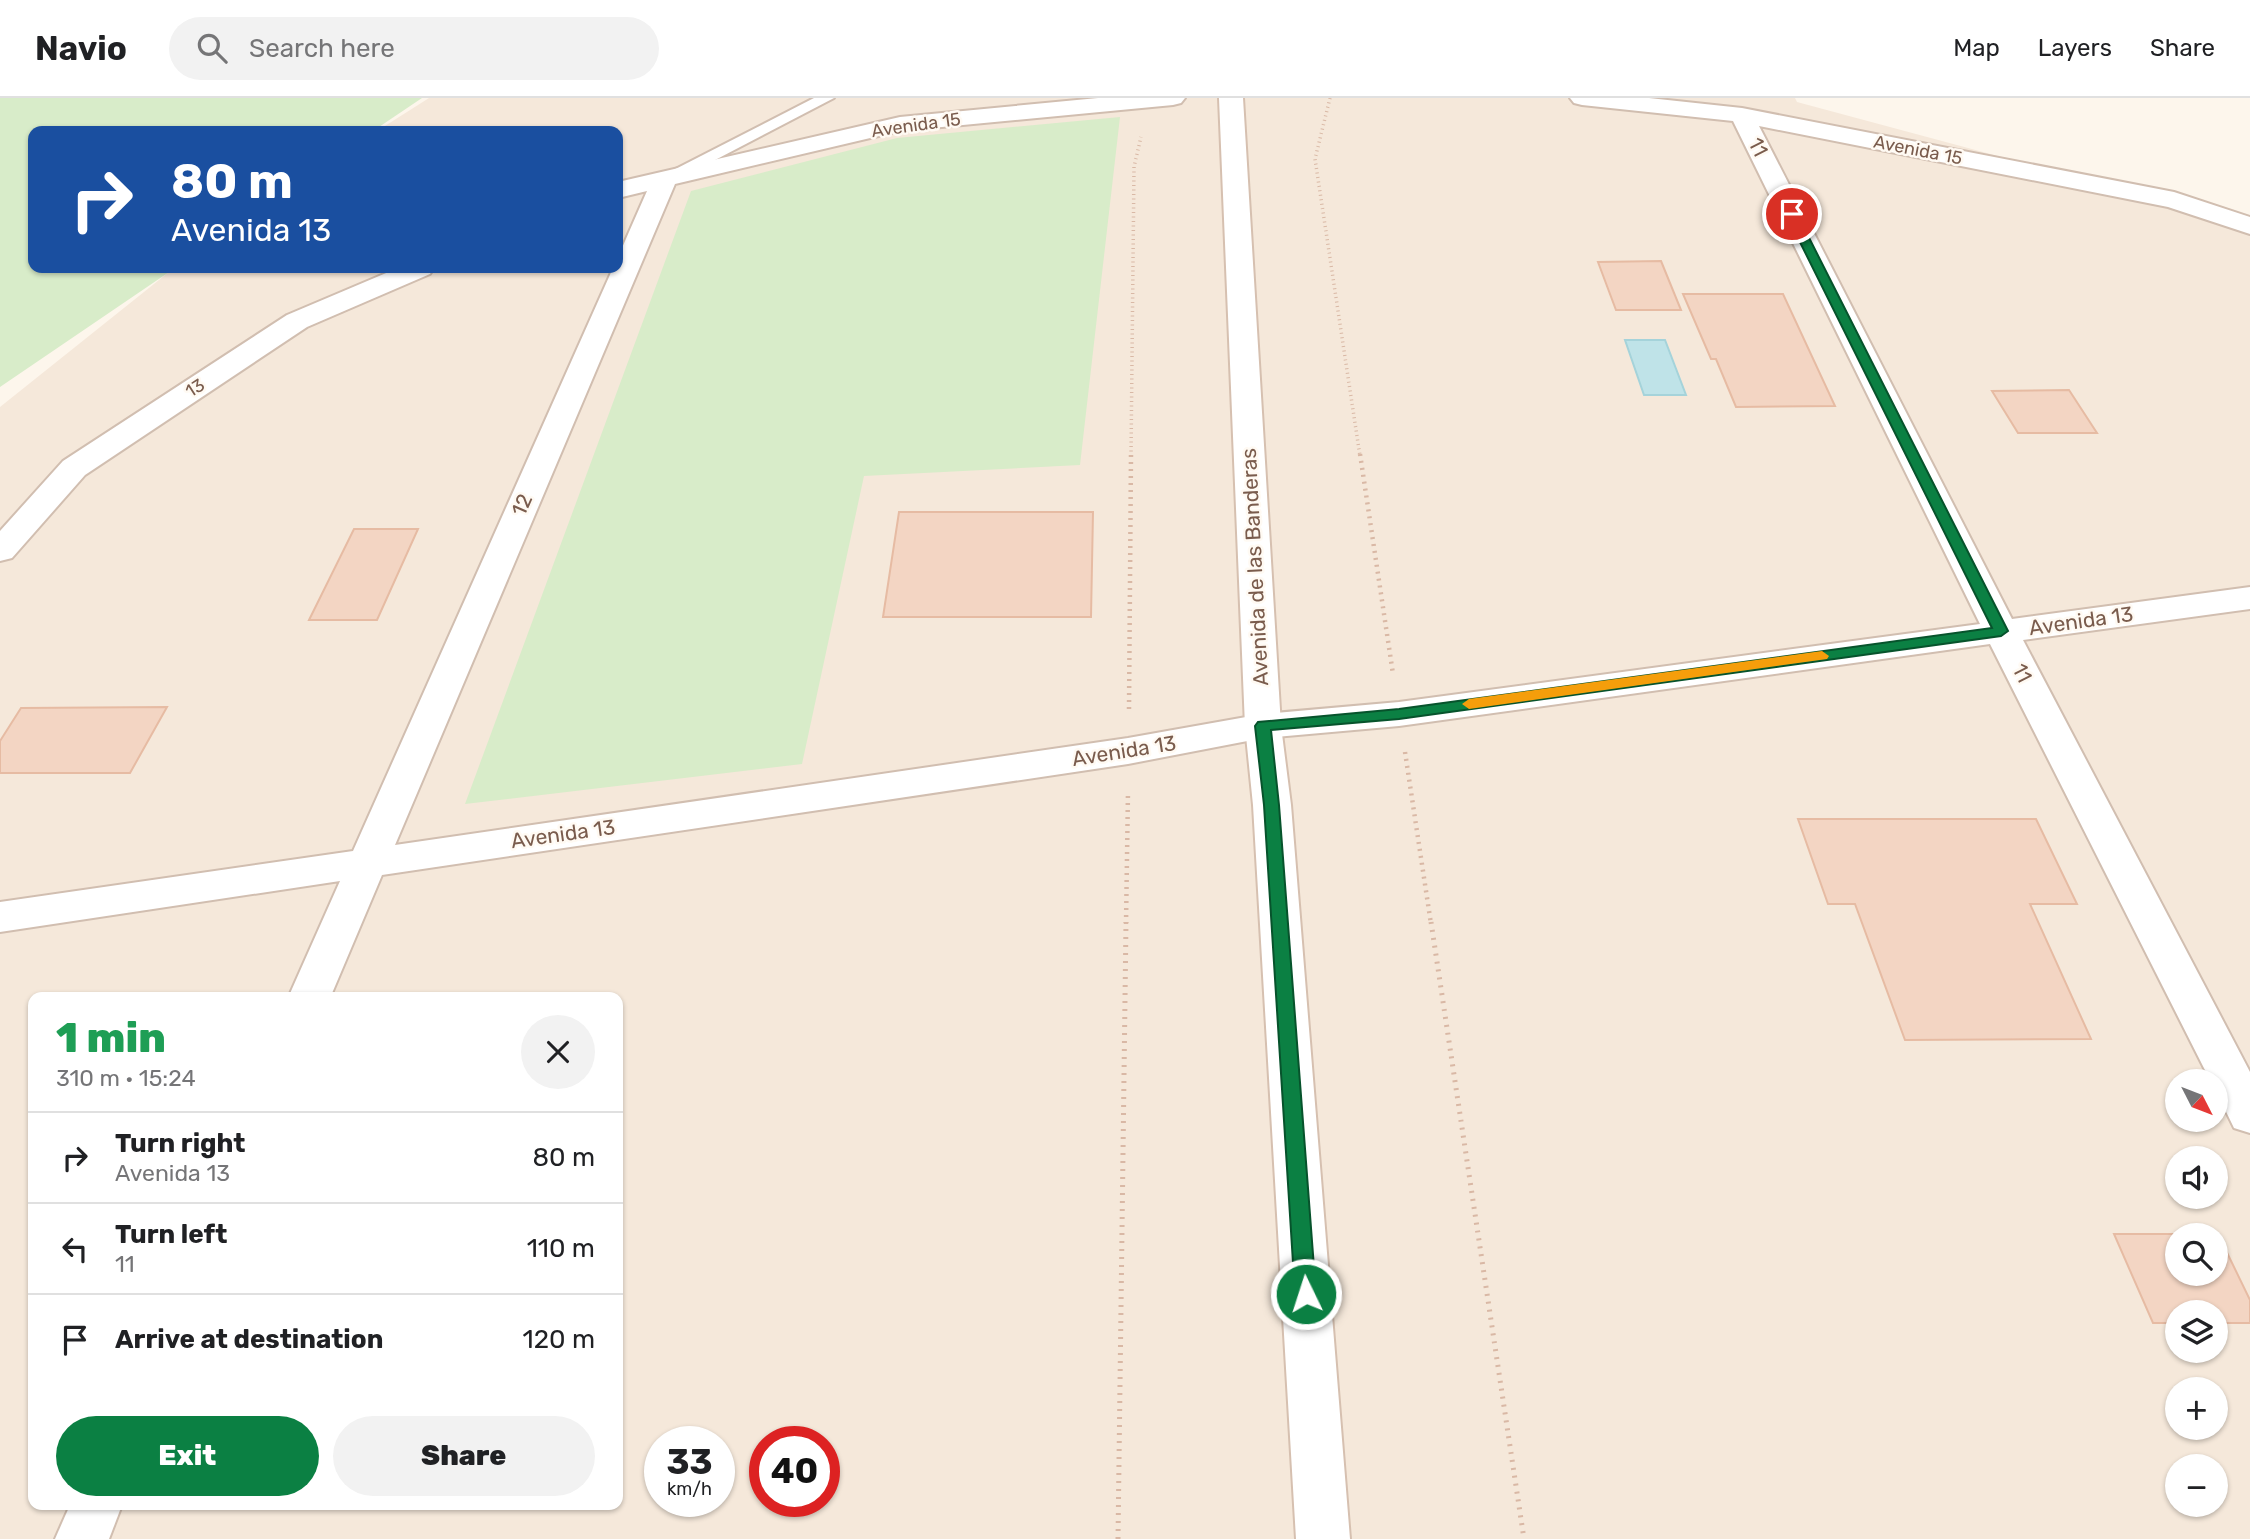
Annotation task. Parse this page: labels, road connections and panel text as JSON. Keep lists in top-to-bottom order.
{
  "streets": {
    "street": [
      "Avenida 15",
      "11",
      "13",
      "12",
      "Avenida de las Banderas",
      "Avenida 13"
    ]
  },
  "crossings": [
    ["Avenida 15", "11"],
    ["Avenida 15", "12"],
    ["11", "Avenida 13"],
    ["12", "Avenida 13"],
    ["Avenida de las Banderas", "Avenida 13"]
  ],
  "north": "bottom right",
  "page": {
    "header": "Navio",
    "search": "Search here",
    "nav": ["Map", "Layers", "Share"],
    "turn": ["80 m", "Avenida 13"],
    "heading": ["1 min", "310 m · 15:24"],
    "map_buttons": ["+", "−"],
    "list": [
      {
        "name": "Turn right",
        "note": "Avenida 13",
        "value": "80 m"
      },
      {
        "name": "Turn left",
        "note": "11",
        "value": "110 m"
      },
      {
        "name": "Arrive at destination",
        "value": "120 m"
      }
    ],
    "buttons": ["Exit", "Share"],
    "speed": "33 km/h",
    "limit": "40"
  }
}
